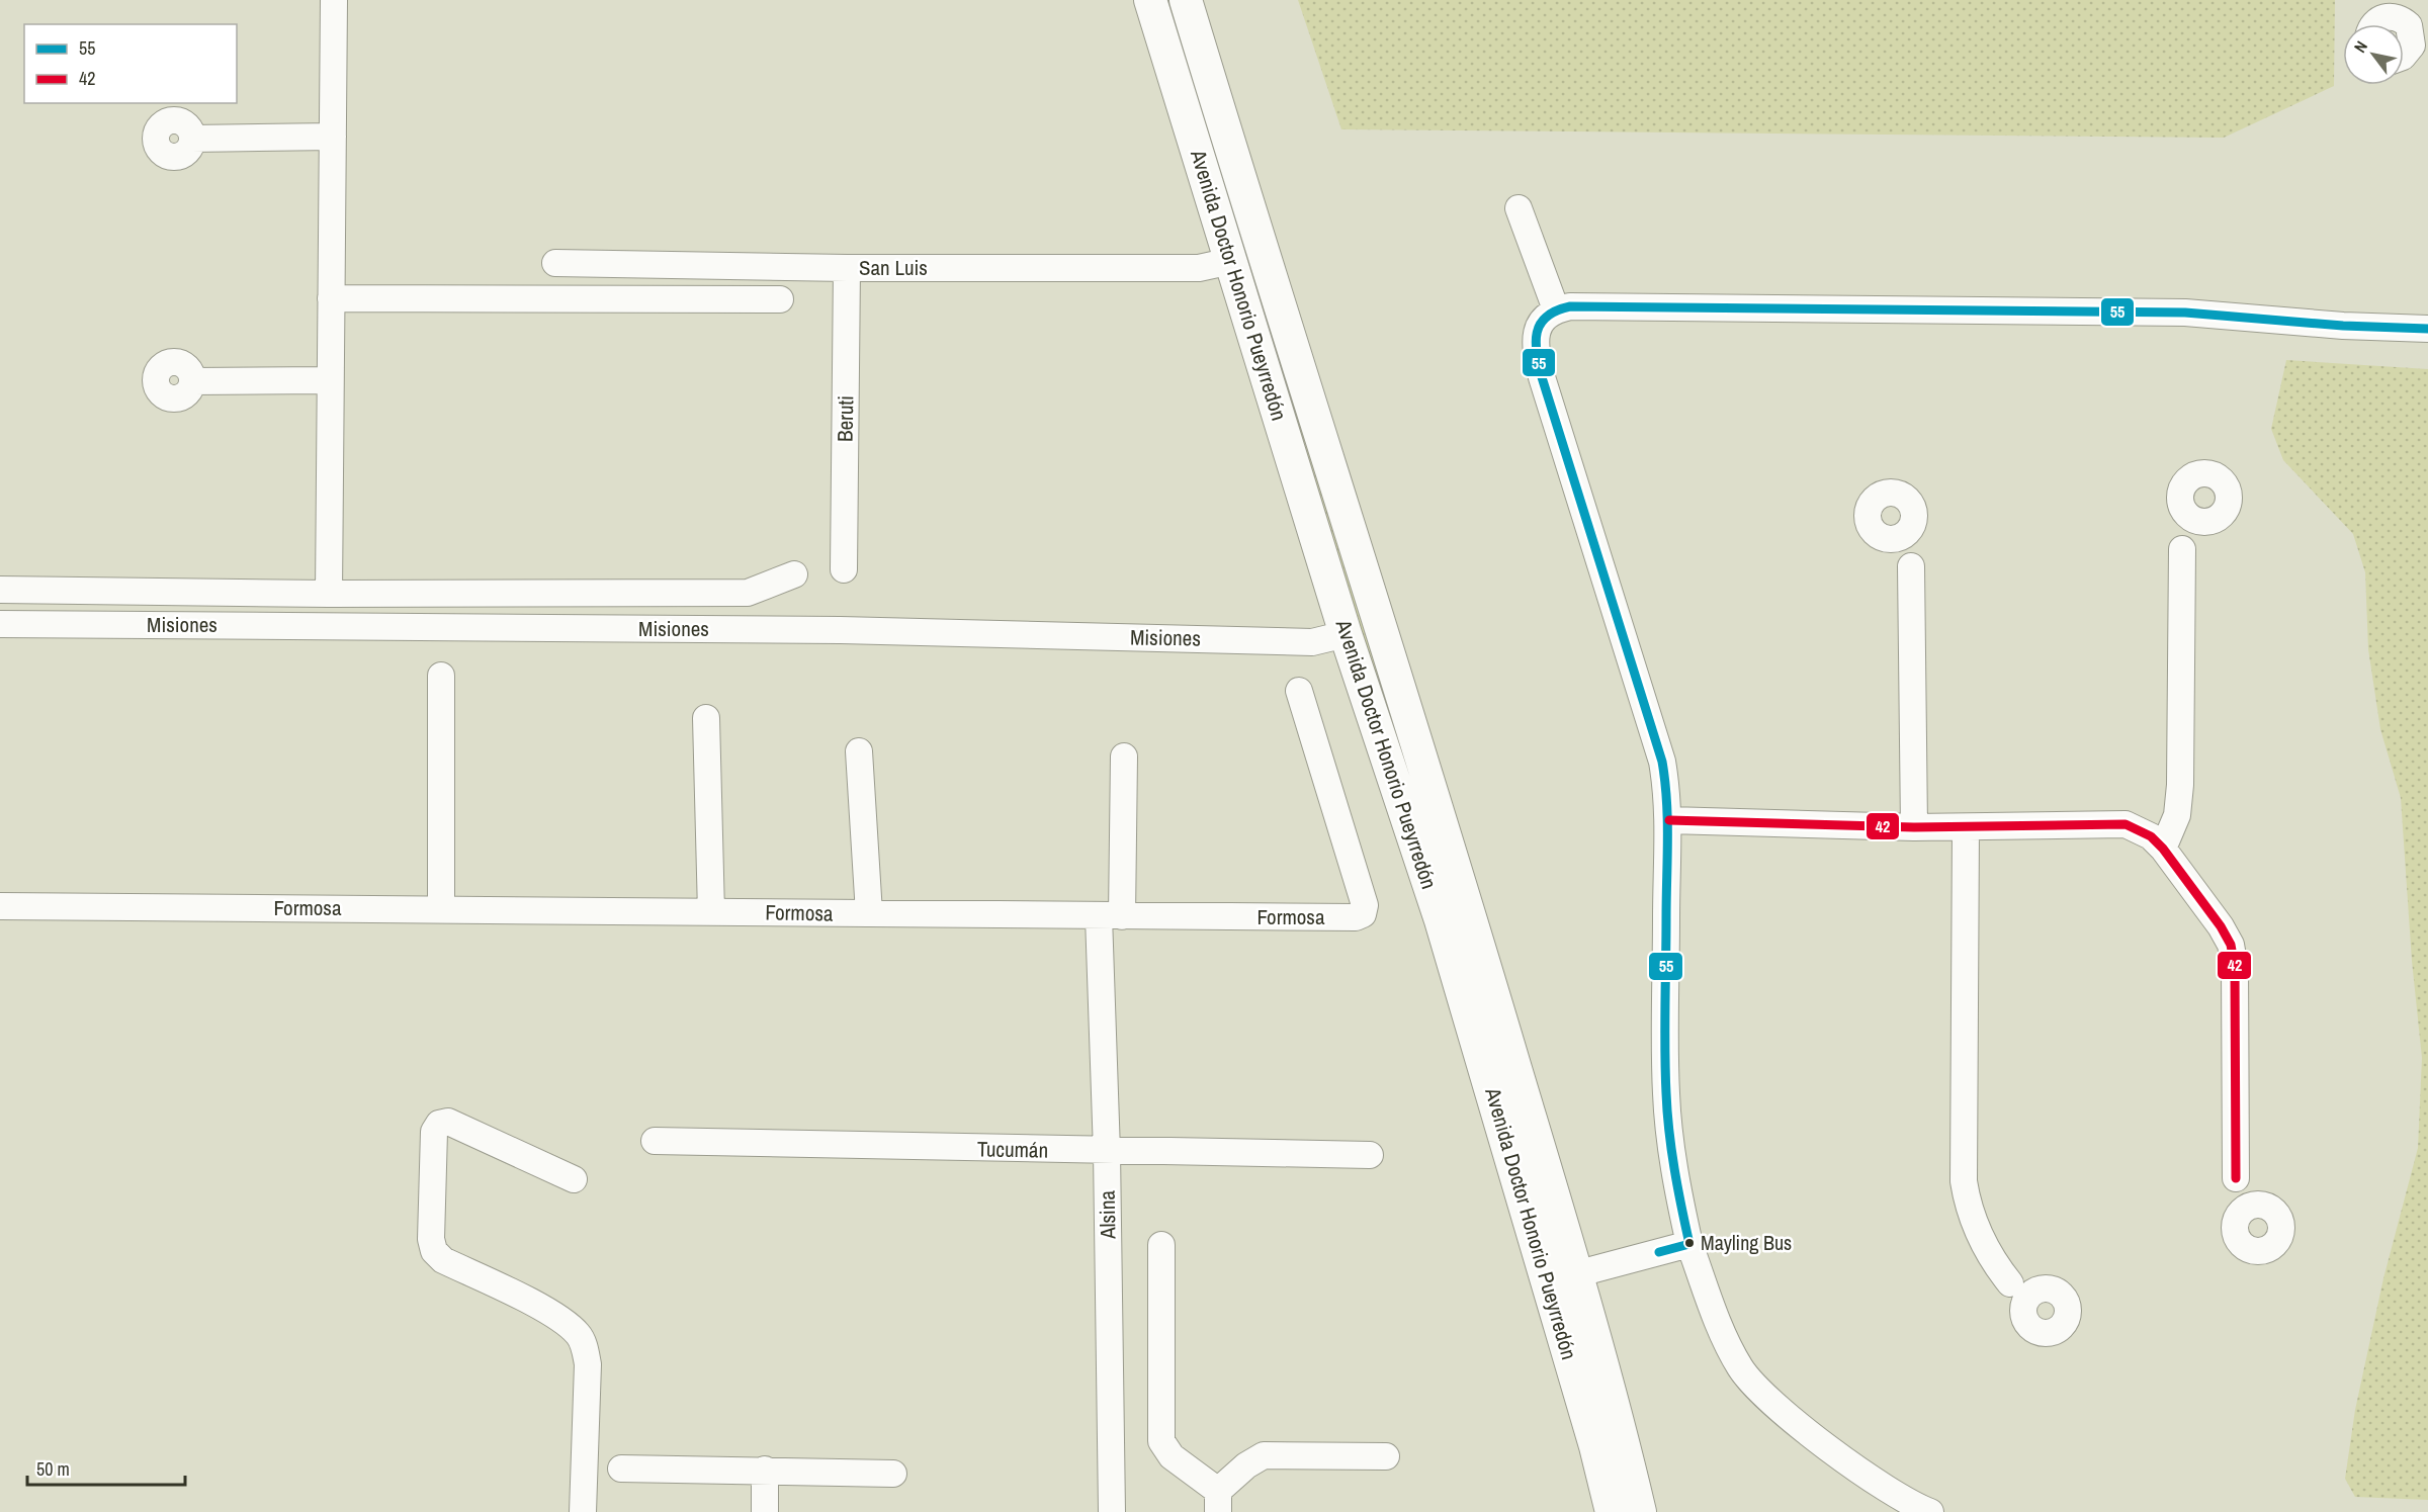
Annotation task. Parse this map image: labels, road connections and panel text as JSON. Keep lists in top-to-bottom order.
{
  "streets": {
    "main road": ["Avenida Doctor Honorio Pueyrredón"],
    "street": [
      "San Luis",
      "Beruti",
      "Misiones",
      "Formosa",
      "Tucumán",
      "Alsina"
    ]
  },
  "crossings": [
    ["San Luis", "Avenida Doctor Honorio Pueyrredón"],
    ["San Luis", "Beruti"],
    ["Avenida Doctor Honorio Pueyrredón", "Misiones"],
    ["Formosa", "Alsina"],
    ["Tucumán", "Alsina"]
  ],
  "places": ["Mayling Bus"],
  "lines": ["transit line 55", "transit line 42"],
  "legend": ["55", "42"],
  "scale_bar": "50 m",
  "north": "top left"
}
